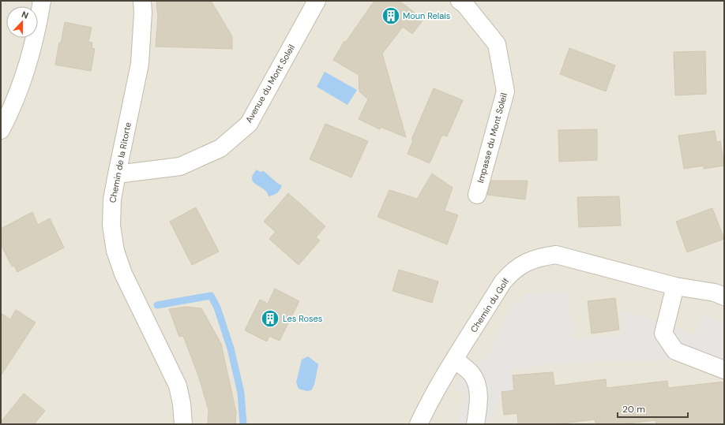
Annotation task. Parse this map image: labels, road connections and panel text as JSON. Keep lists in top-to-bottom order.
{
  "streets": {
    "street": [
      "Avenue du Mont Soleil",
      "Impasse du Mont Soleil",
      "Chemin de la Ritorte",
      "Chemin du Golf"
    ]
  },
  "crossings": [
    ["Avenue du Mont Soleil", "Chemin de la Ritorte"]
  ],
  "places": {
    "building": ["Moun Relais", "Les Roses"]
  },
  "scale_bar": "20 m",
  "north": "top"
}
